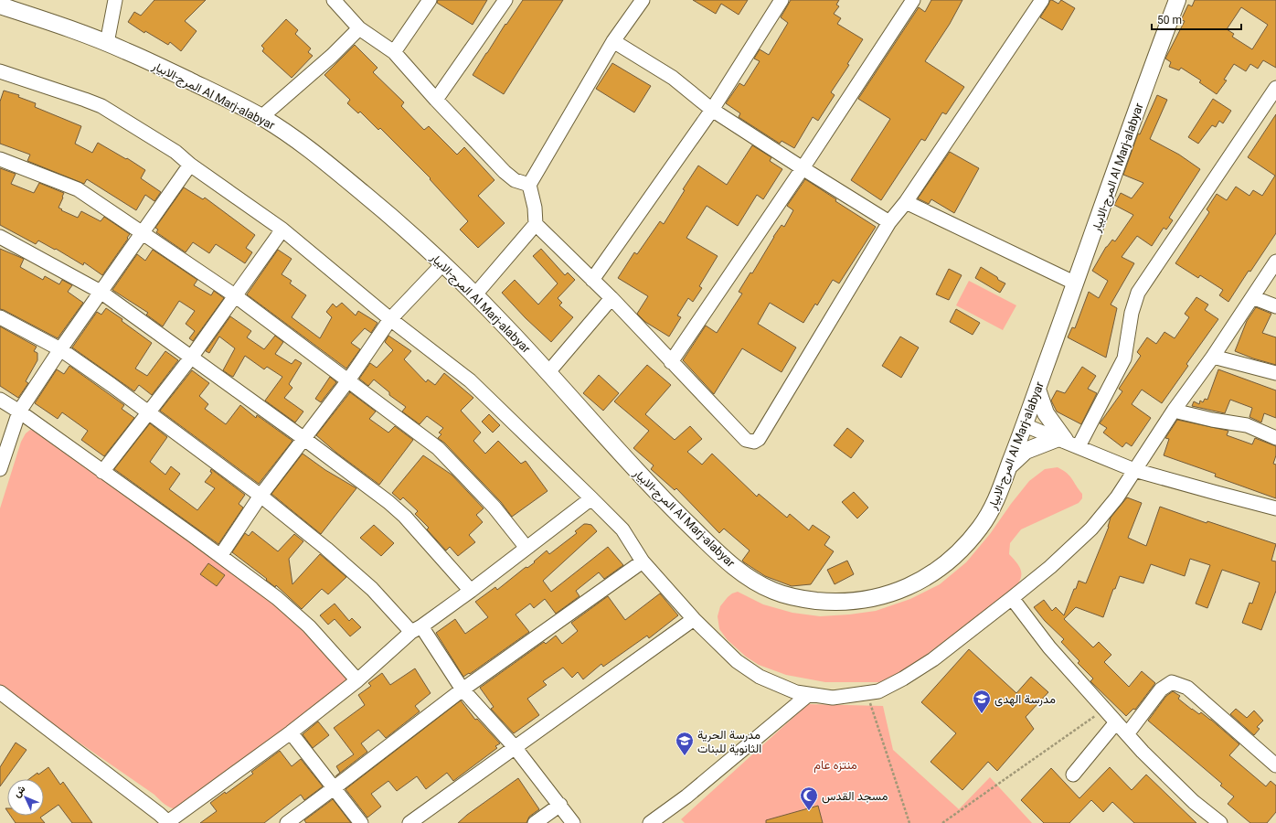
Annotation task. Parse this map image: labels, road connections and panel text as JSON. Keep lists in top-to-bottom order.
{
  "streets": {
    "main road": ["المرج-الابيار Al Marj-alabyar"]
  },
  "parks": ["منتزه عام"],
  "places": {
    "school or university": ["مدرسة الهدى", "مدرسة الحرية الثانوية للبنات"],
    "mosque": ["مسجد القدس"]
  },
  "scale_bar": "50 m",
  "north": "top left"
}
